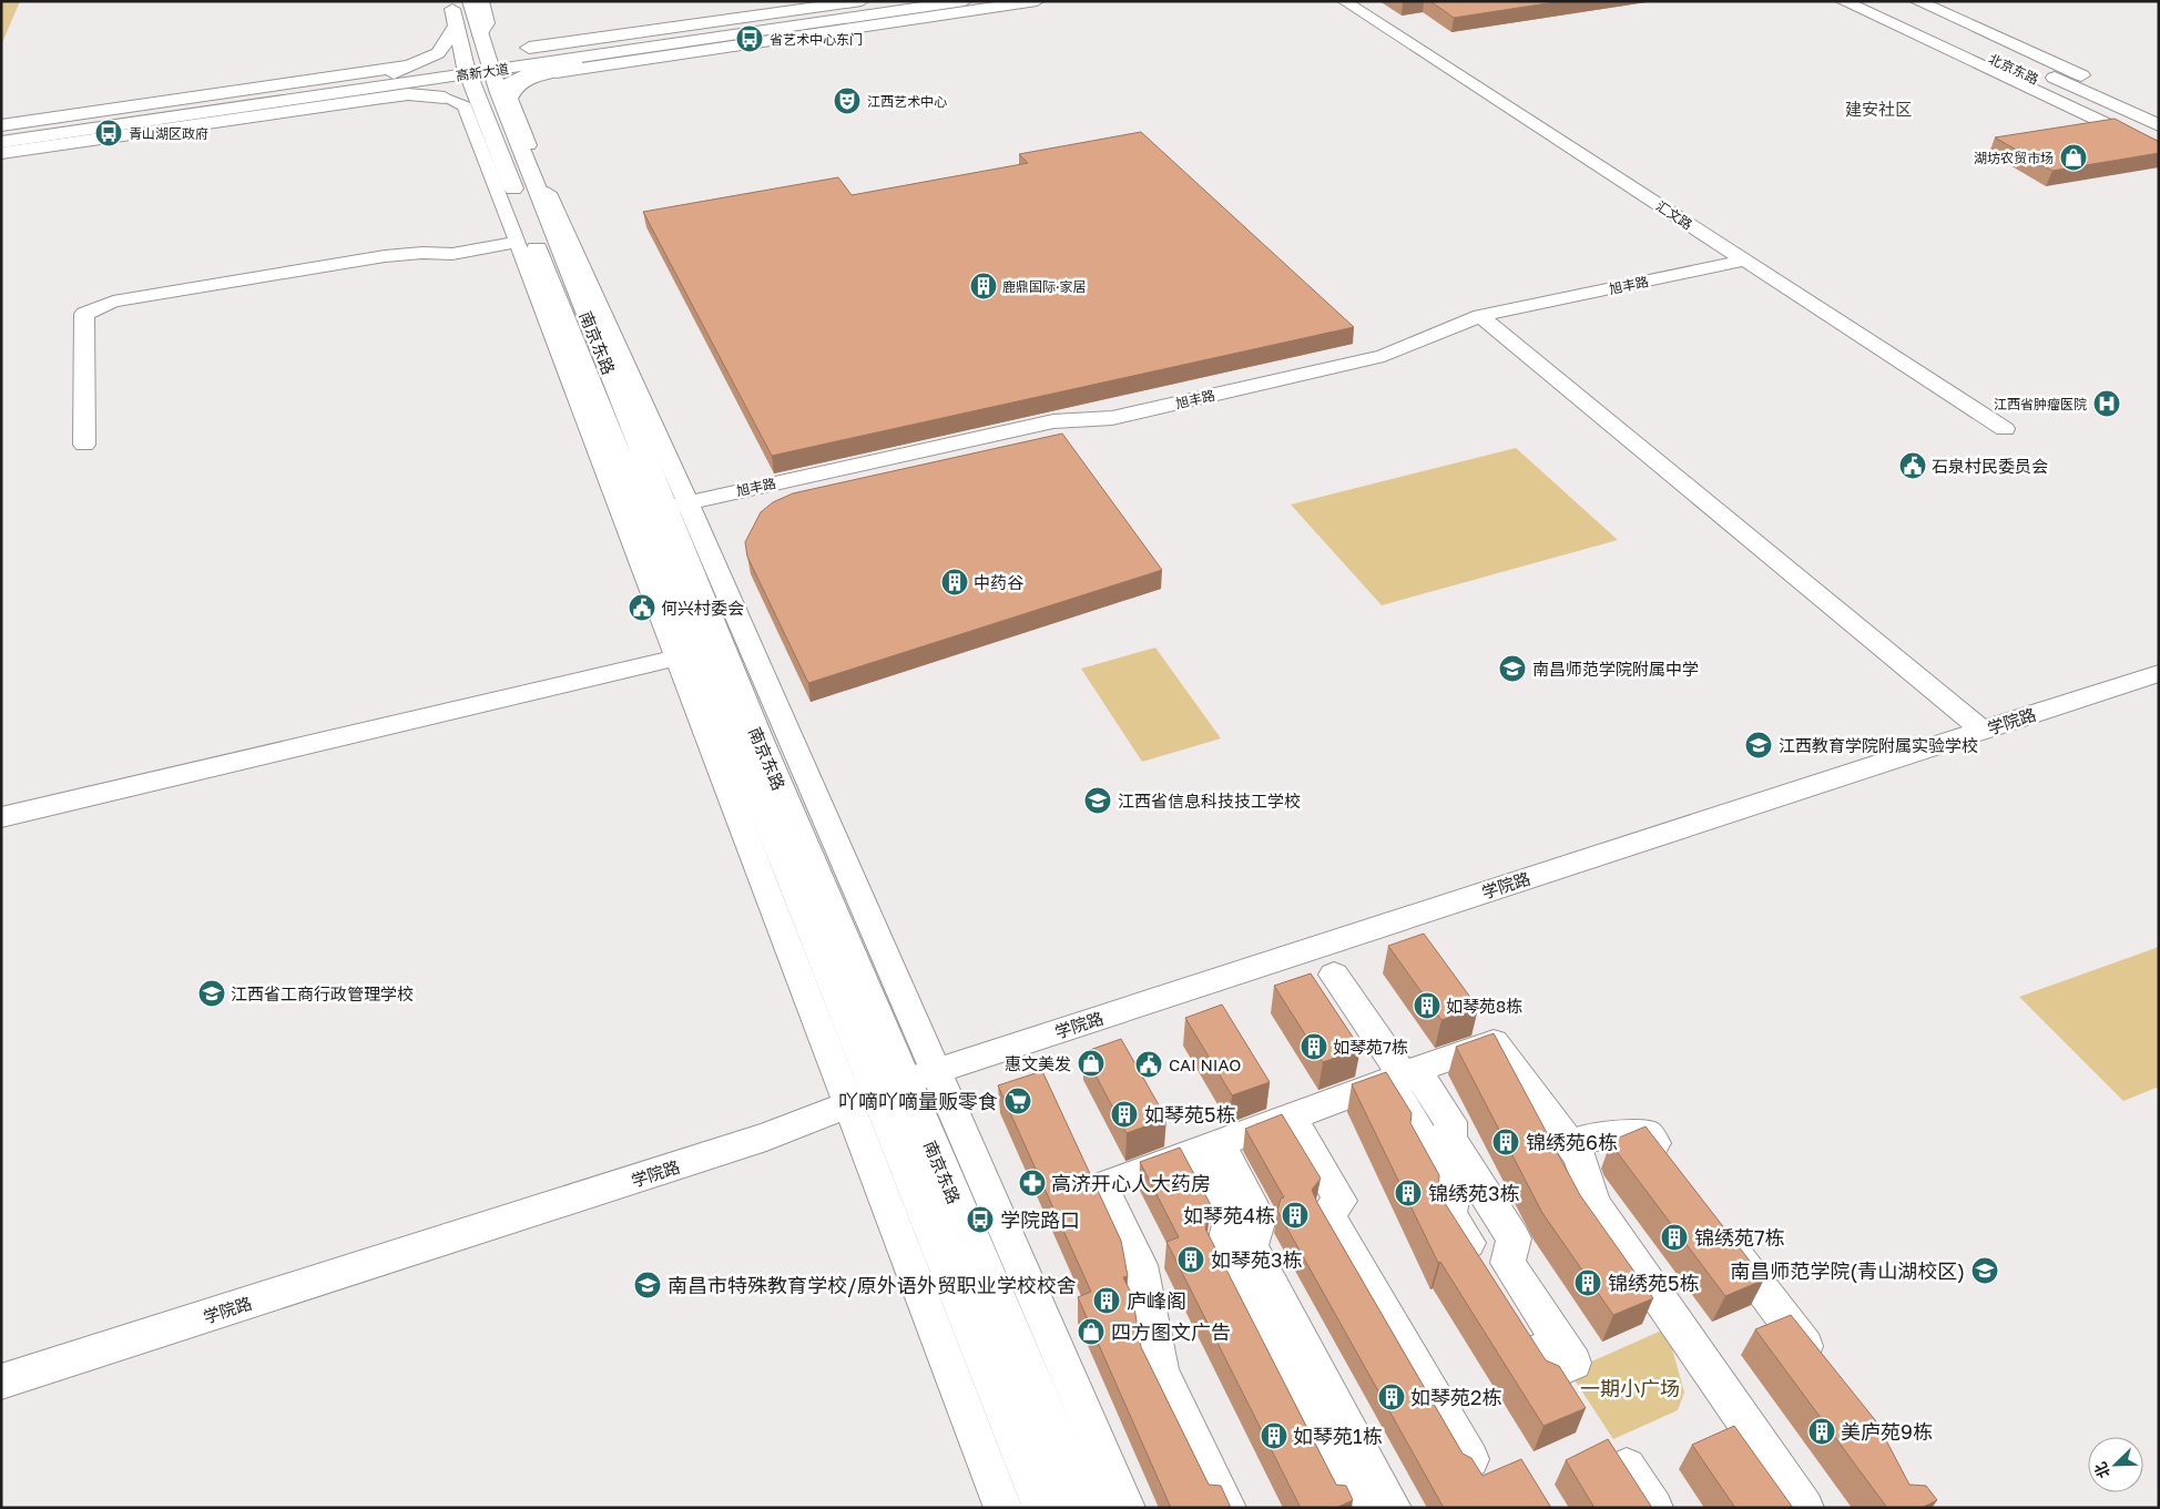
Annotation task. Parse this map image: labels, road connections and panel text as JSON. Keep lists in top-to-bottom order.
{
  "streets": {
    "main road": ["北京东路", "高新大道", "南京东路"],
    "street": ["汇文路", "旭丰路", "学院路"]
  },
  "crossings": [
    ["高新大道", "南京东路"],
    ["汇文路", "旭丰路"],
    ["旭丰路", "南京东路"],
    ["南京东路", "学院路"]
  ],
  "districts": ["建安社区"],
  "parks": ["一期小广场"],
  "places": {
    "bus stop": ["省艺术中心东门", "青山湖区政府", "学院路口"],
    "theatre": ["江西艺术中心"],
    "shop": ["湖坊农贸市场", "惠文美发", "四方图文广告"],
    "building": [
      "鹿鼎国际·家居",
      "中药谷",
      "如琴苑8栋",
      "如琴苑7栋",
      "如琴苑5栋",
      "锦绣苑6栋",
      "锦绣苑3栋",
      "如琴苑4栋",
      "锦绣苑7栋",
      "如琴苑3栋",
      "锦绣苑5栋",
      "庐峰阁",
      "如琴苑2栋",
      "美庐苑9栋",
      "如琴苑1栋"
    ],
    "hospital": ["江西省肿瘤医院"],
    "public building": ["石泉村民委员会", "何兴村委会", "CAI NIAO"],
    "school or university": [
      "南昌师范学院附属中学",
      "江西教育学院附属实验学校",
      "江西省信息科技技工学校",
      "江西省工商行政管理学校",
      "南昌师范学院(青山湖校区)",
      "南昌市特殊教育学校/原外语外贸职业学校校舍"
    ],
    "supermarket": ["吖嘀吖嘀量贩零食"],
    "pharmacy": ["高济开心人大药房"]
  },
  "north": "bottom left"
}
